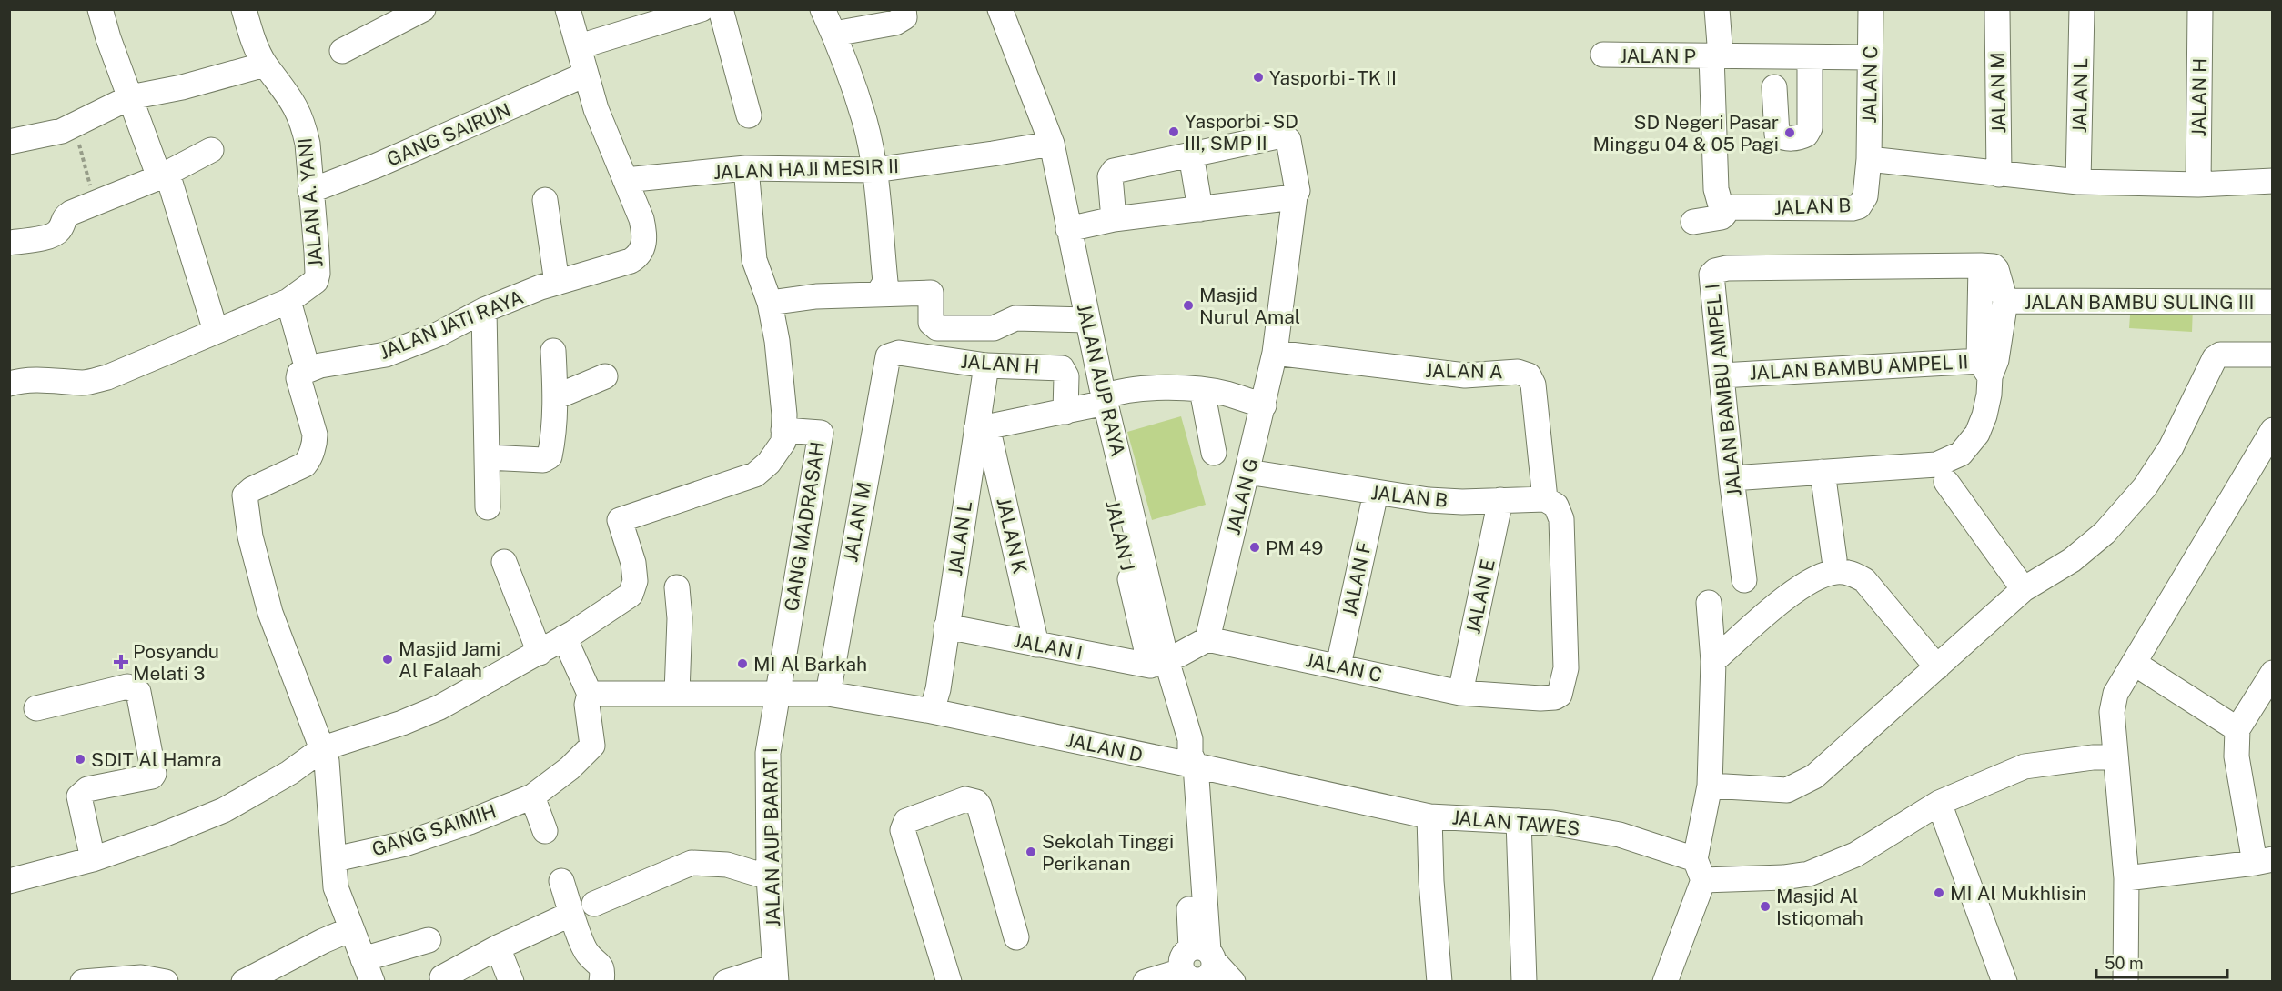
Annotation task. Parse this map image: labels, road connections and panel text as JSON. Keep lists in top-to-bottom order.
{
  "streets": {
    "street": [
      "JALAN P",
      "JALAN C",
      "JALAN M",
      "JALAN L",
      "JALAN H",
      "GANG SAIRUN",
      "JALAN HAJI MESIR II",
      "JALAN A. YANI",
      "JALAN B",
      "JALAN BAMBU SULING III",
      "JALAN JATI RAYA",
      "JALAN BAMBU AMPEL II",
      "JALAN A",
      "JALAN AUP RAYA",
      "JALAN BAMBU AMPEL I",
      "JALAN G",
      "GANG MADRASAH",
      "JALAN K",
      "JALAN F",
      "JALAN E",
      "JALAN I",
      "JALAN D",
      "JALAN TAWES",
      "GANG SAIMIH",
      "JALAN AUP BARAT I"
    ]
  },
  "crossings": [
    ["JALAN C", "JALAN B"],
    ["JALAN C", "JALAN A"],
    ["JALAN C", "JALAN G"],
    ["JALAN C", "JALAN F"],
    ["JALAN C", "JALAN E"],
    ["JALAN M", "JALAN H"],
    ["JALAN M", "JALAN D"],
    ["JALAN L", "JALAN H"],
    ["JALAN L", "JALAN K"],
    ["JALAN L", "JALAN I"],
    ["JALAN L", "JALAN D"],
    ["GANG SAIRUN", "JALAN A. YANI"],
    ["GANG SAIRUN", "JALAN JATI RAYA"],
    ["JALAN HAJI MESIR II", "JALAN JATI RAYA"],
    ["JALAN HAJI MESIR II", "JALAN AUP RAYA"],
    ["JALAN HAJI MESIR II", "GANG MADRASAH"],
    ["JALAN B", "JALAN A"],
    ["JALAN B", "JALAN G"],
    ["JALAN B", "JALAN F"],
    ["JALAN B", "JALAN E"],
    ["JALAN BAMBU AMPEL II", "JALAN BAMBU AMPEL I"],
    ["JALAN A", "JALAN G"],
    ["JALAN AUP RAYA", "JALAN I"],
    ["JALAN AUP RAYA", "JALAN D"],
    ["GANG MADRASAH", "JALAN D"],
    ["GANG MADRASAH", "JALAN AUP BARAT I"],
    ["JALAN K", "JALAN I"],
    ["JALAN D", "JALAN TAWES"],
    ["JALAN D", "GANG SAIMIH"],
    ["JALAN D", "JALAN AUP BARAT I"]
  ],
  "places": {
    "other": [
      "Yasporbi - TK II",
      "Yasporbi - SD III, SMP II",
      "SD Negeri Pasar Minggu 04 & 05 Pagi",
      "Masjid Nurul Amal",
      "PM 49",
      "Masjid Jami Al Falaah",
      "MI Al Barkah",
      "SDIT Al Hamra",
      "Sekolah Tinggi Perikanan",
      "MI Al Mukhlisin",
      "Masjid Al Istiqomah"
    ],
    "health": ["Posyandu Melati 3"]
  },
  "scale_bar": "50 m"
}
